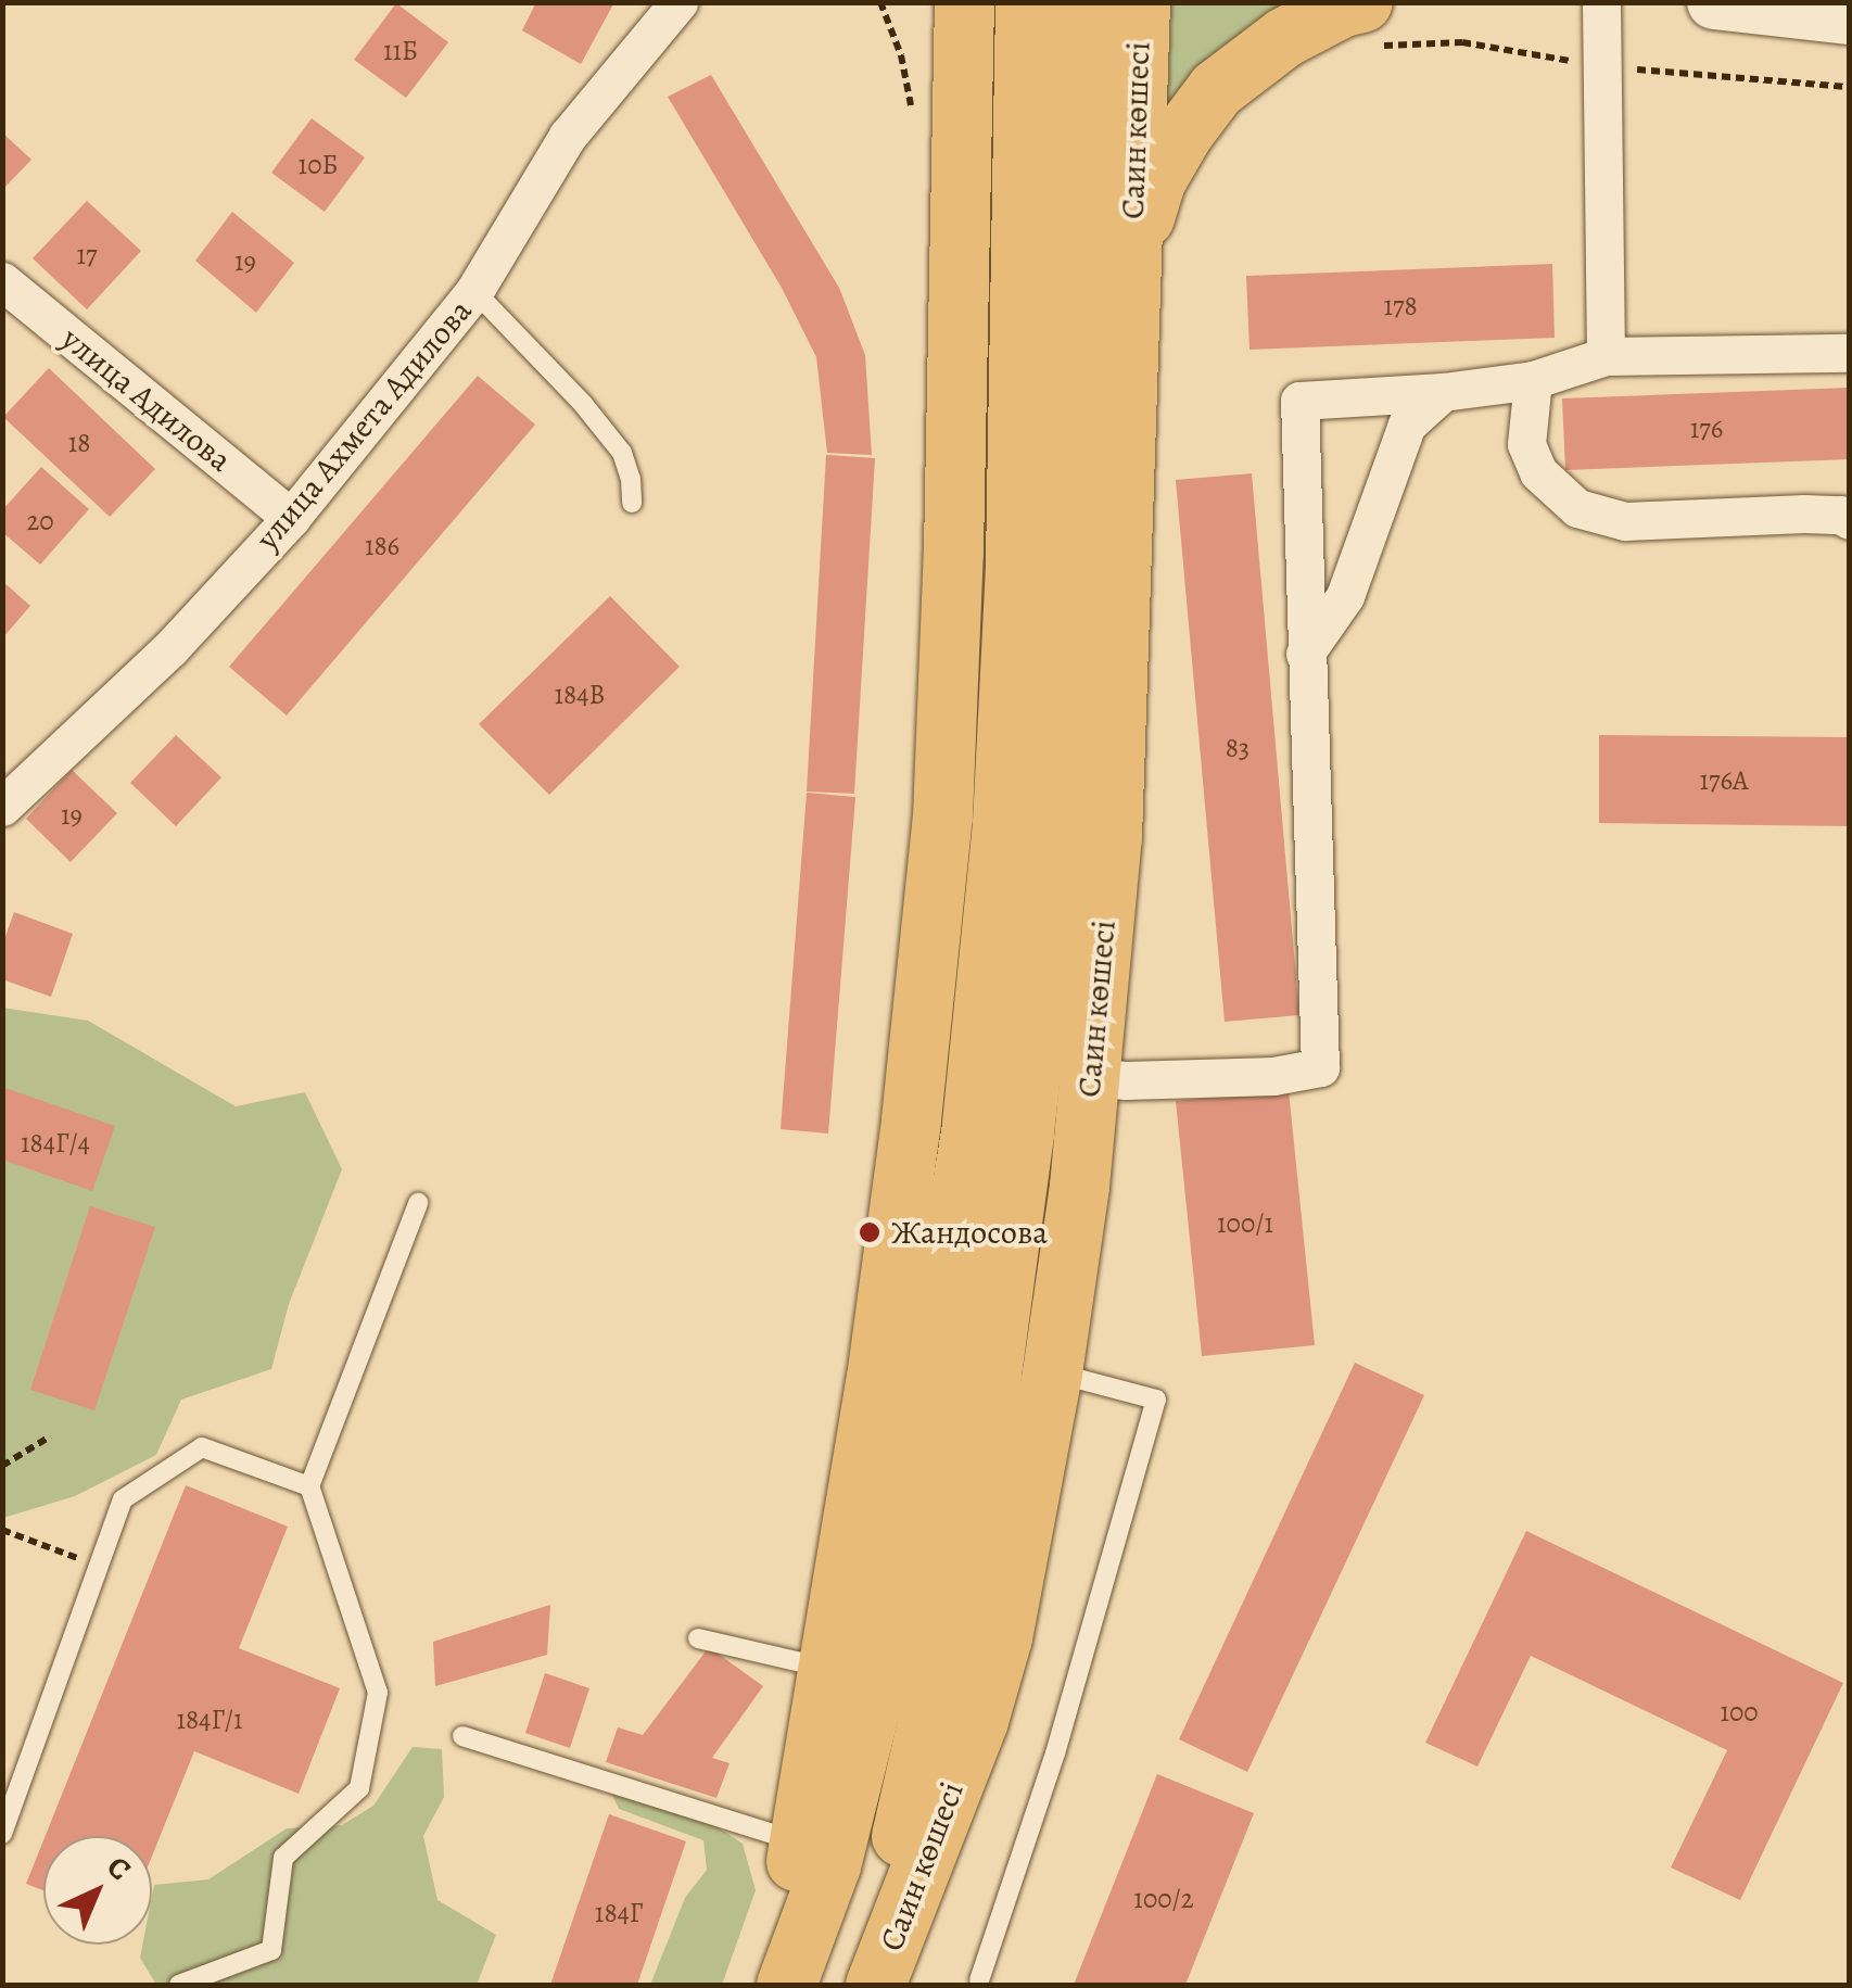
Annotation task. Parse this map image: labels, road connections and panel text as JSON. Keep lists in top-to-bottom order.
{
  "streets": {
    "main road": ["Саин көшесі"],
    "street": ["улица Адилова", "улица Ахмета Адилова"]
  },
  "crossings": [
    ["улица Адилова", "улица Ахмета Адилова"]
  ],
  "places": ["Жандосова"],
  "house_numbers": [
    "11Б",
    "10Б",
    "17",
    "19",
    "178",
    "176",
    "18",
    "20",
    "186",
    "184В",
    "83",
    "176А",
    "19",
    "184Г/4",
    "100/1",
    "100",
    "184Г/1",
    "100/2",
    "184Г"
  ],
  "north": "top right"
}
